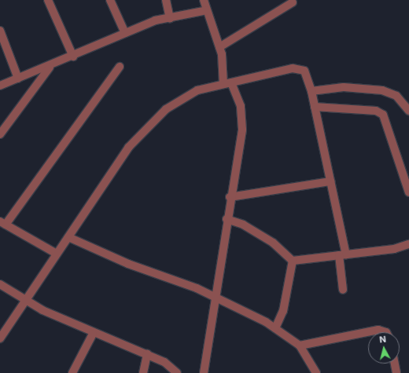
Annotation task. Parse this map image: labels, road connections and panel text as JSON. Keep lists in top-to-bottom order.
{
  "north": "top"
}
